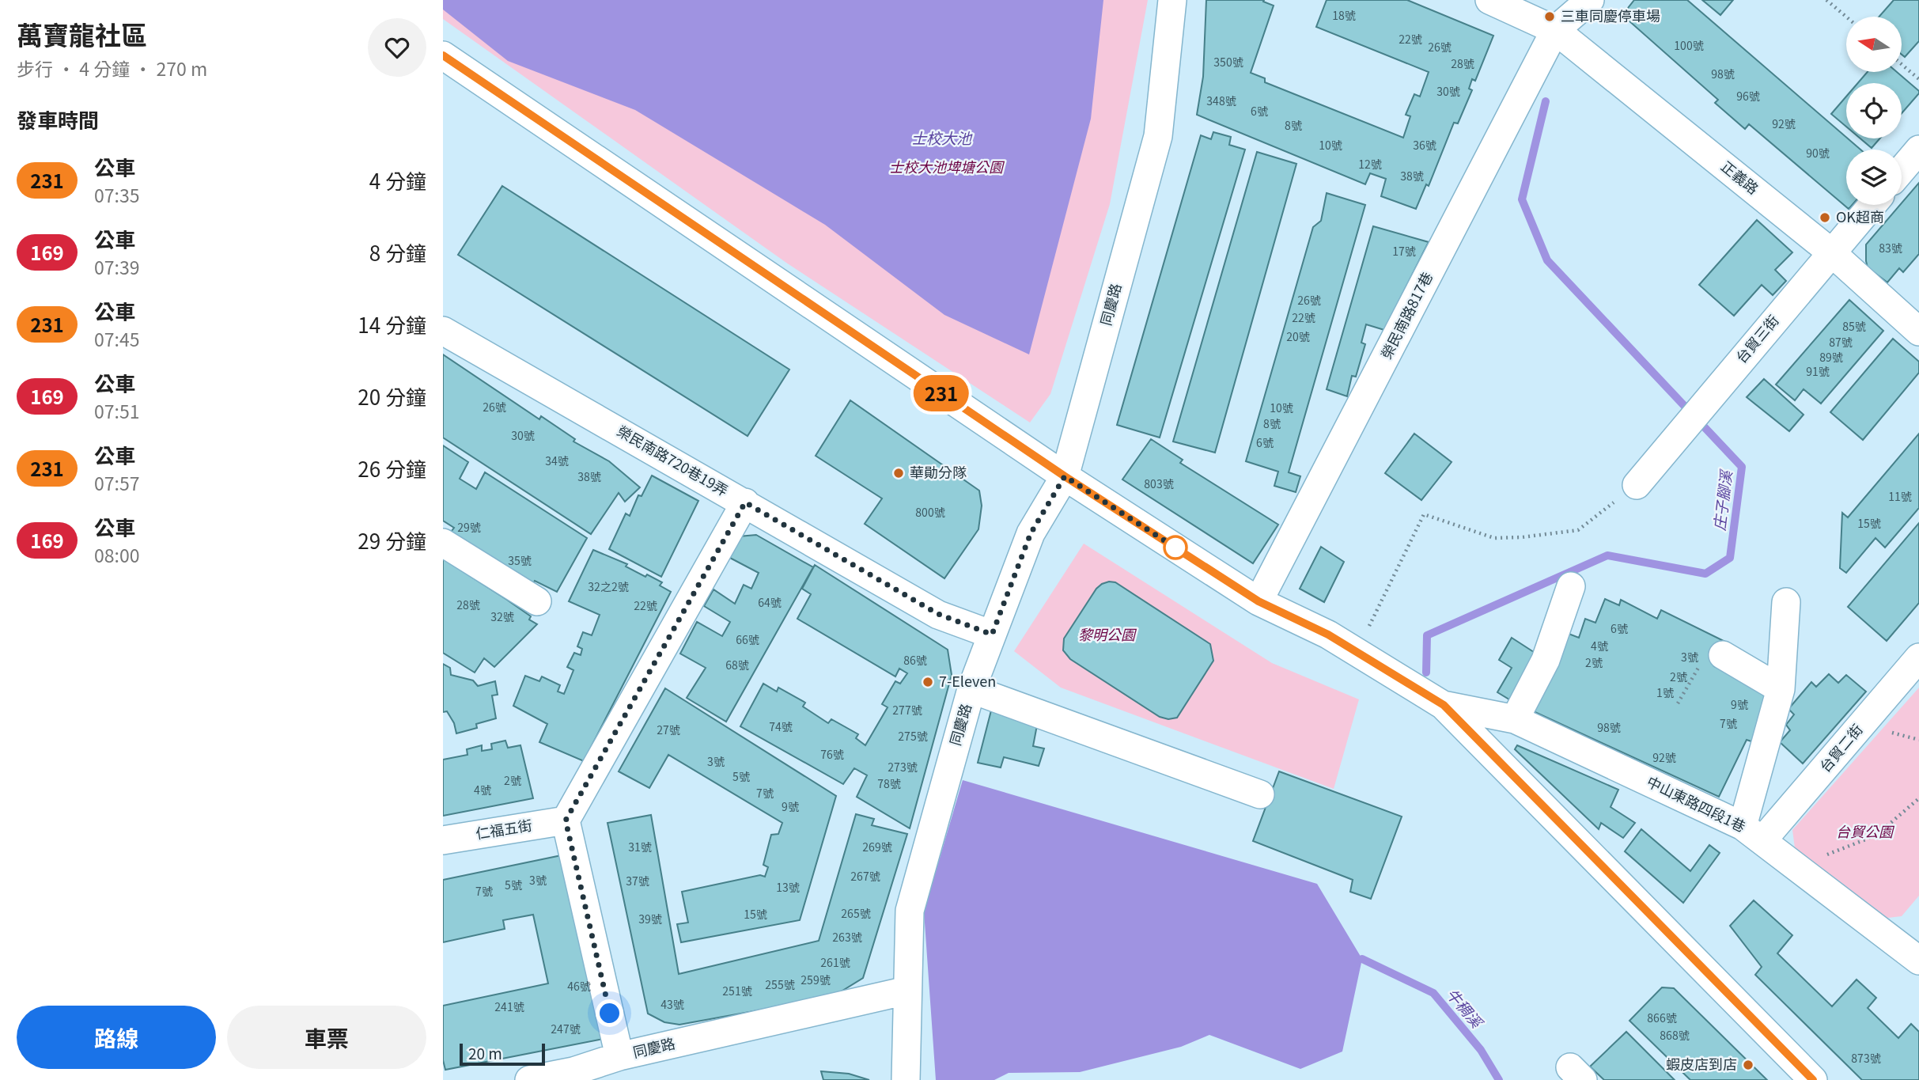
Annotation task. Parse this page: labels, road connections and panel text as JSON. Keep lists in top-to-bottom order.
{
  "streets": {
    "street": [
      "正義路",
      "同慶路",
      "榮民南路817巷",
      "台貿三街",
      "榮民南路720巷19弄",
      "台貿二街",
      "中山東路四段1巷",
      "仁福五街"
    ]
  },
  "crossings": [
    ["正義路", "榮民南路817巷"],
    ["正義路", "台貿三街"],
    ["同慶路", "榮民南路720巷19弄"],
    ["台貿二街", "中山東路四段1巷"]
  ],
  "water": ["士校大池", "庄子腳溪", "牛稠溪"],
  "parks": ["士校大池埤塘公園", "黎明公園", "台貿公園"],
  "places": [
    "三車同慶停車場",
    "OK超商",
    "華勛分隊",
    "7-Eleven",
    "蝦皮店到店"
  ],
  "lines": ["bus line 231"],
  "house_numbers": [
    "18號",
    "22號",
    "100號",
    "26號",
    "350號",
    "28號",
    "98號",
    "30號",
    "96號",
    "348號",
    "6號",
    "92號",
    "8號",
    "10號",
    "36號",
    "90號",
    "12號",
    "38號",
    "83號",
    "17號",
    "26號",
    "22號",
    "85號",
    "20號",
    "87號",
    "89號",
    "91號",
    "26號",
    "10號",
    "8號",
    "30號",
    "6號",
    "34號",
    "38號",
    "803號",
    "11號",
    "800號",
    "15號",
    "29號",
    "35號",
    "32之2號",
    "64號",
    "28號",
    "22號",
    "32號",
    "6號",
    "66號",
    "4號",
    "3號",
    "86號",
    "2號",
    "68號",
    "2號",
    "1號",
    "9號",
    "277號",
    "7號",
    "74號",
    "98號",
    "27號",
    "275號",
    "76號",
    "92號",
    "3號",
    "273號",
    "5號",
    "2號",
    "78號",
    "4號",
    "7號",
    "9號",
    "31號",
    "269號",
    "267號",
    "3號",
    "37號",
    "5號",
    "13號",
    "7號",
    "265號",
    "15號",
    "39號",
    "263號",
    "261號",
    "259號",
    "255號",
    "46號",
    "251號",
    "43號",
    "241號",
    "866號",
    "247號",
    "868號",
    "873號"
  ],
  "scale_bar": "20 m",
  "north": "left",
  "page": {
    "heading": [
      ["萬寶龍社區", "步行 · 4 分鐘 · 270 m"],
      "發車時間"
    ],
    "on_map": "231",
    "list": [
      {
        "mark": "231",
        "name": "公車",
        "note": "07:35",
        "value": "4 分鐘"
      },
      {
        "mark": "169",
        "name": "公車",
        "note": "07:39",
        "value": "8 分鐘"
      },
      {
        "mark": "231",
        "name": "公車",
        "note": "07:45",
        "value": "14 分鐘"
      },
      {
        "mark": "169",
        "name": "公車",
        "note": "07:51",
        "value": "20 分鐘"
      },
      {
        "mark": "231",
        "name": "公車",
        "note": "07:57",
        "value": "26 分鐘"
      },
      {
        "mark": "169",
        "name": "公車",
        "note": "08:00",
        "value": "29 分鐘"
      }
    ],
    "buttons": ["路線", "車票"],
    "scale": "20 m"
  }
}
